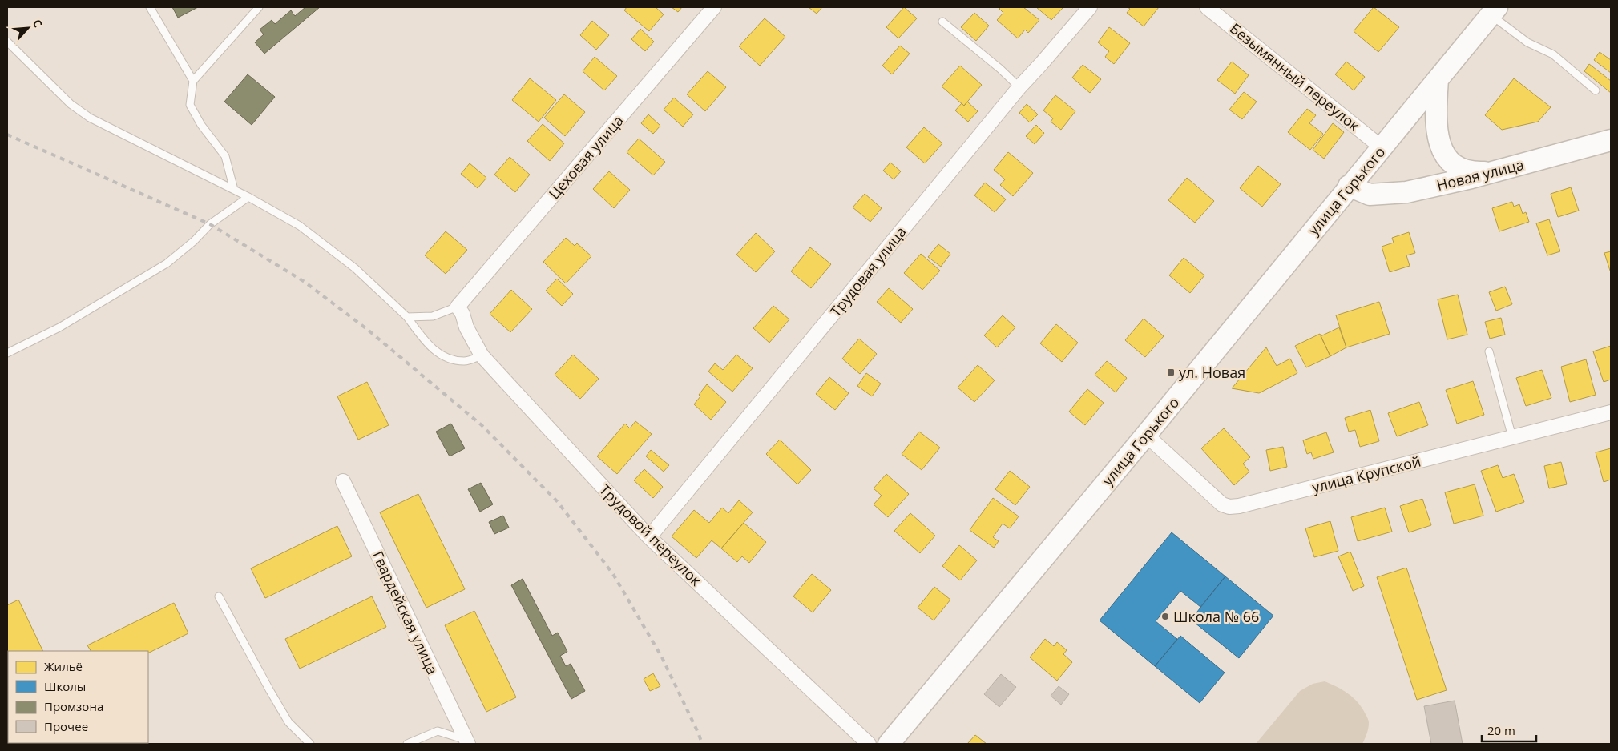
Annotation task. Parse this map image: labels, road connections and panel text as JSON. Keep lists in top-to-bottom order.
{
  "streets": {
    "main road": ["Новая улица", "улица Горького"],
    "street": [
      "Безымянный переулок",
      "Цеховая улица",
      "Трудовая улица",
      "улица Крупской",
      "Трудовой переулок",
      "Гвардейская улица"
    ]
  },
  "crossings": [
    ["Безымянный переулок", "улица Горького"],
    ["Цеховая улица", "Трудовой переулок"],
    ["Новая улица", "улица Горького"],
    ["улица Горького", "улица Крупской"],
    ["Трудовая улица", "Трудовой переулок"]
  ],
  "places": {
    "transit": ["ул. Новая"],
    "other": ["Школа № 66"]
  },
  "legend": [
    "Жильё",
    "Школы",
    "Промзона",
    "Прочее"
  ],
  "scale_bar": "20 m",
  "north": "top right"
}
